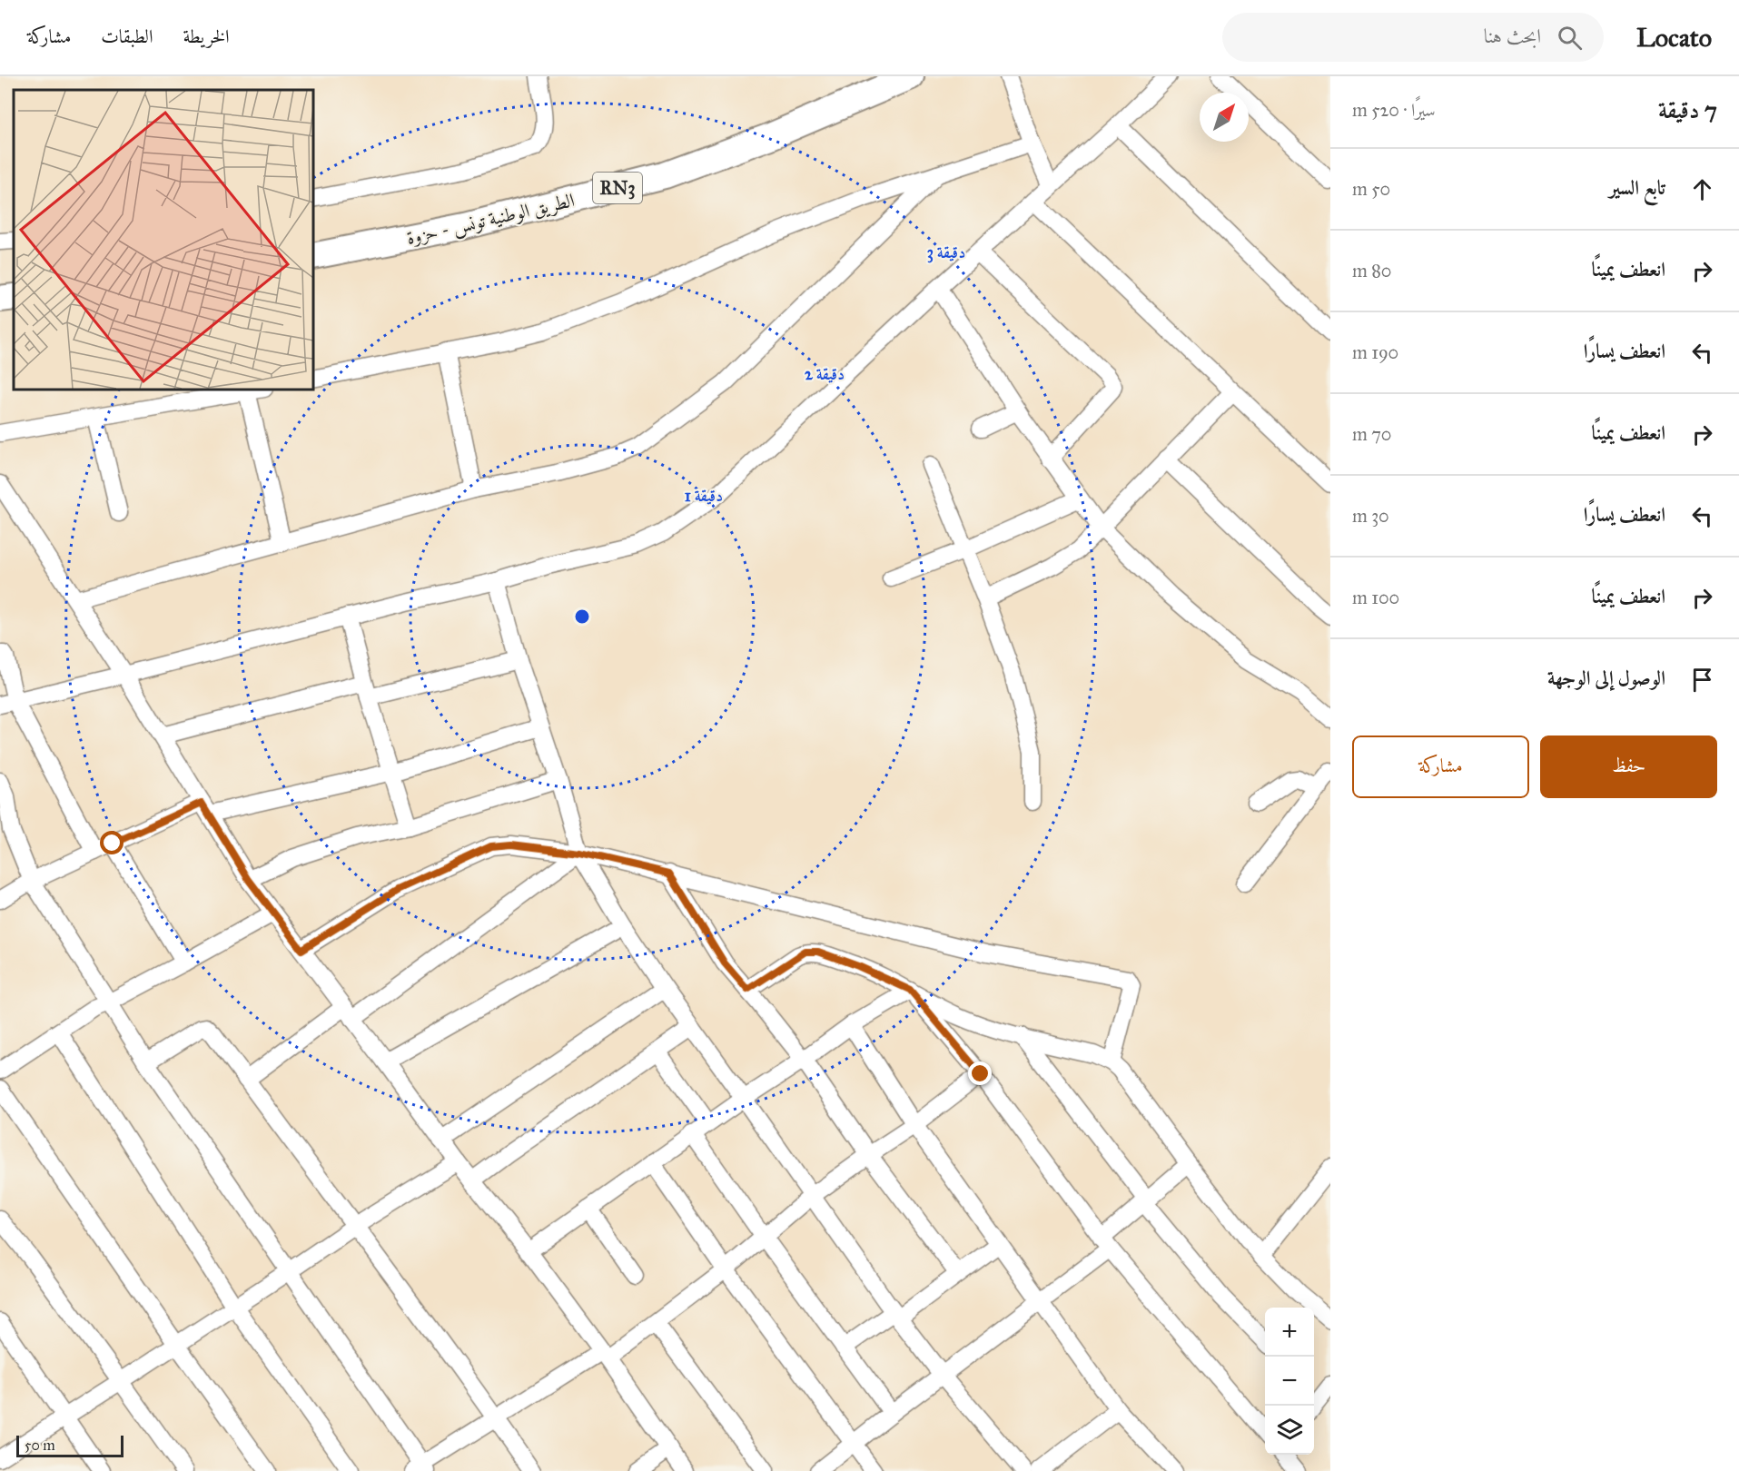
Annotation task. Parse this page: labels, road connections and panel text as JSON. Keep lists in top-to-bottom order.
{
  "streets": {
    "main road": ["RN3", "الطريق الوطنية تونس - حزوة"]
  },
  "scale_bar": "50 m",
  "north": "top right",
  "page": {
    "header": "Locato",
    "search": "ابحث هنا",
    "nav": ["الخريطة", "الطبقات", "مشاركة"],
    "heading": ["7 دقيقة", "سيرًا · 520 m"],
    "list": [
      ["تابع السير", "50 m"],
      ["انعطف يمينًا", "80 m"],
      ["انعطف يسارًا", "190 m"],
      ["انعطف يمينًا", "70 m"],
      ["انعطف يسارًا", "30 m"],
      ["انعطف يمينًا", "100 m"],
      "الوصول إلى الوجهة"
    ],
    "buttons": ["حفظ", "مشاركة"],
    "map_buttons": ["+", "−"],
    "scale": "50 m"
  },
  "rings": ["3 دقيقة", "2 دقيقة", "1 دقيقة"]
}
